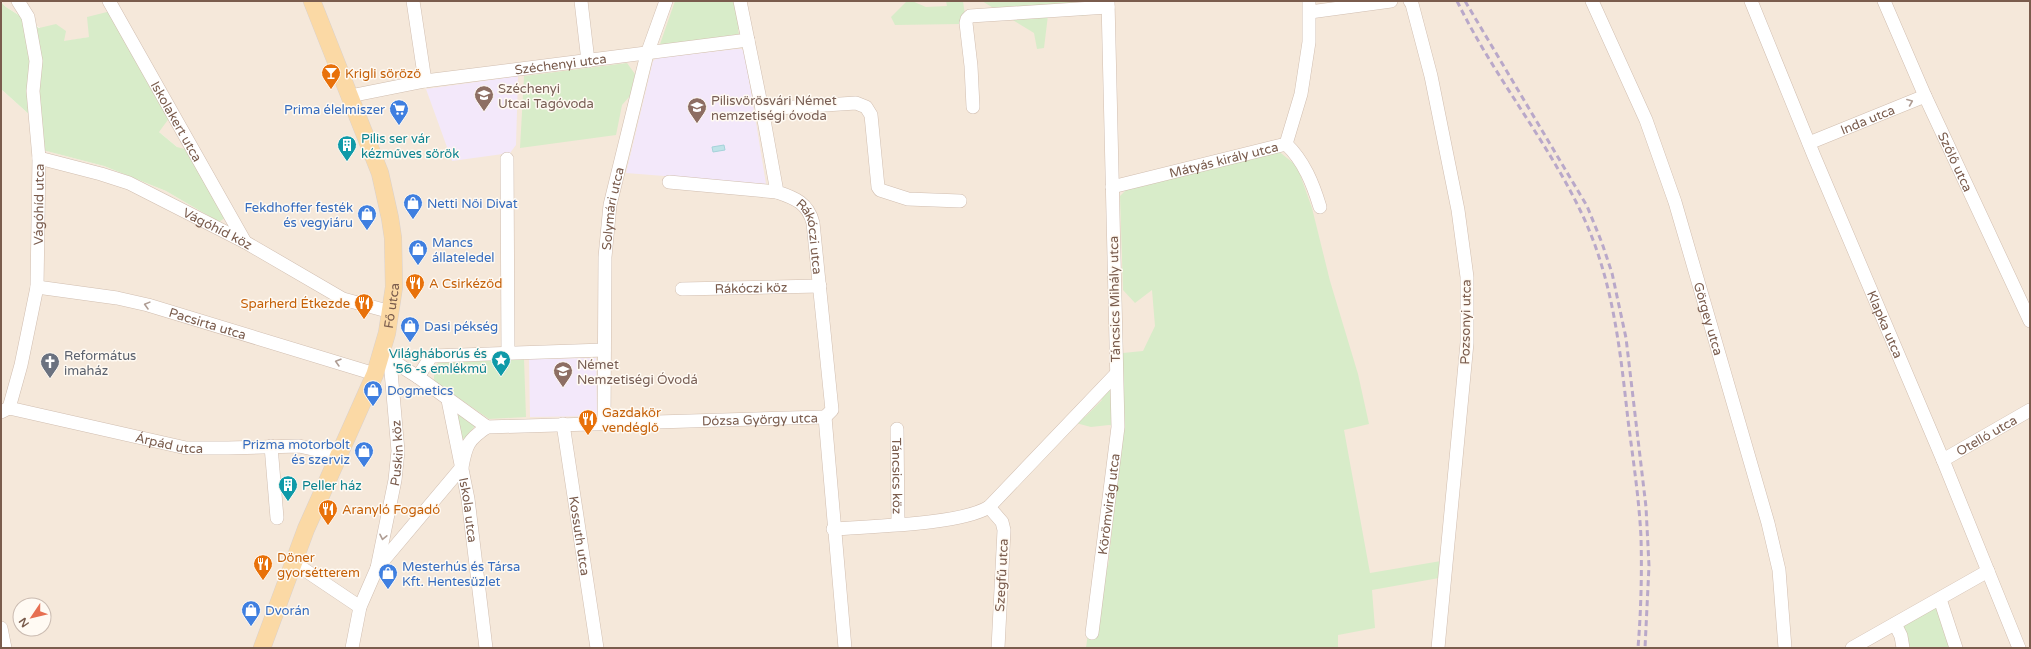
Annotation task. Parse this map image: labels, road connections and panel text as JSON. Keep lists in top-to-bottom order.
{
  "streets": {
    "main road": ["Fő utca"],
    "street": [
      "Széchenyi utca",
      "Inda utca",
      "Iskolakert utca",
      "Mátyás király utca",
      "Szőlő utca",
      "Vágóhíd utca",
      "Solymári utca",
      "Vágóhíd köz",
      "Rákóczi utca",
      "Rákóczi köz",
      "Táncsics Mihály utca",
      "Görgey utca",
      "Pozsonyi utca",
      "Pacsirta utca",
      "Klapka utca",
      "Dózsa György utca",
      "Otelló utca",
      "Árpád utca",
      "Puskin köz",
      "Táncsics köz",
      "Körömvirág utca",
      "Iskola utca",
      "Kossuth utca",
      "Szegfű utca"
    ]
  },
  "crossings": [
    ["Széchenyi utca", "Solymári utca"],
    ["Széchenyi utca", "Rákóczi utca"],
    ["Széchenyi utca", "Fő utca"],
    ["Inda utca", "Szőlő utca"],
    ["Inda utca", "Klapka utca"],
    ["Iskolakert utca", "Vágóhíd köz"],
    ["Mátyás király utca", "Táncsics Mihály utca"],
    ["Vágóhíd utca", "Vágóhíd köz"],
    ["Vágóhíd utca", "Pacsirta utca"],
    ["Vágóhíd utca", "Árpád utca"],
    ["Solymári utca", "Dózsa György utca"],
    ["Vágóhíd köz", "Fő utca"],
    ["Rákóczi utca", "Rákóczi köz"],
    ["Rákóczi utca", "Dózsa György utca"],
    ["Táncsics Mihály utca", "Dózsa György utca"],
    ["Táncsics Mihály utca", "Táncsics köz"],
    ["Táncsics Mihály utca", "Körömvirág utca"],
    ["Táncsics Mihály utca", "Szegfű utca"],
    ["Fő utca", "Pacsirta utca"],
    ["Fő utca", "Árpád utca"],
    ["Fő utca", "Puskin köz"],
    ["Klapka utca", "Otelló utca"],
    ["Dózsa György utca", "Kossuth utca"]
  ],
  "one_way": ["Inda utca", "Pacsirta utca", "Puskin köz"],
  "places": {
    "bar": ["Krigli söröző"],
    "school or university": ["Széchenyi Utcai Tagóvoda", "Pilisvörösvári Német nemzetiségi óvoda", "Német Nemzetiségi Óvodá"],
    "supermarket": ["Prima élelmiszer"],
    "building": ["Pilis ser vár kézműves sörök", "Peller ház"],
    "shop": [
      "Netti Női Divat",
      "Fekdhoffer festék és vegyiáru",
      "Mancs állateledel",
      "Dasi pékség",
      "Dogmetics",
      "Prizma motorbolt és szerviz",
      "Mesterhús és Társa Kft. Hentesüzlet",
      "Dvorán"
    ],
    "restaurant": [
      "A Csirkéződ",
      "Sparherd Étkezde",
      "Gazdakör vendéglő",
      "Aranyló Fogadó",
      "Döner gyorsétterem"
    ],
    "place": ["Világháborús és '56 -s emlékmű"],
    "church": ["Református imaház"]
  },
  "north": "bottom left"
}
